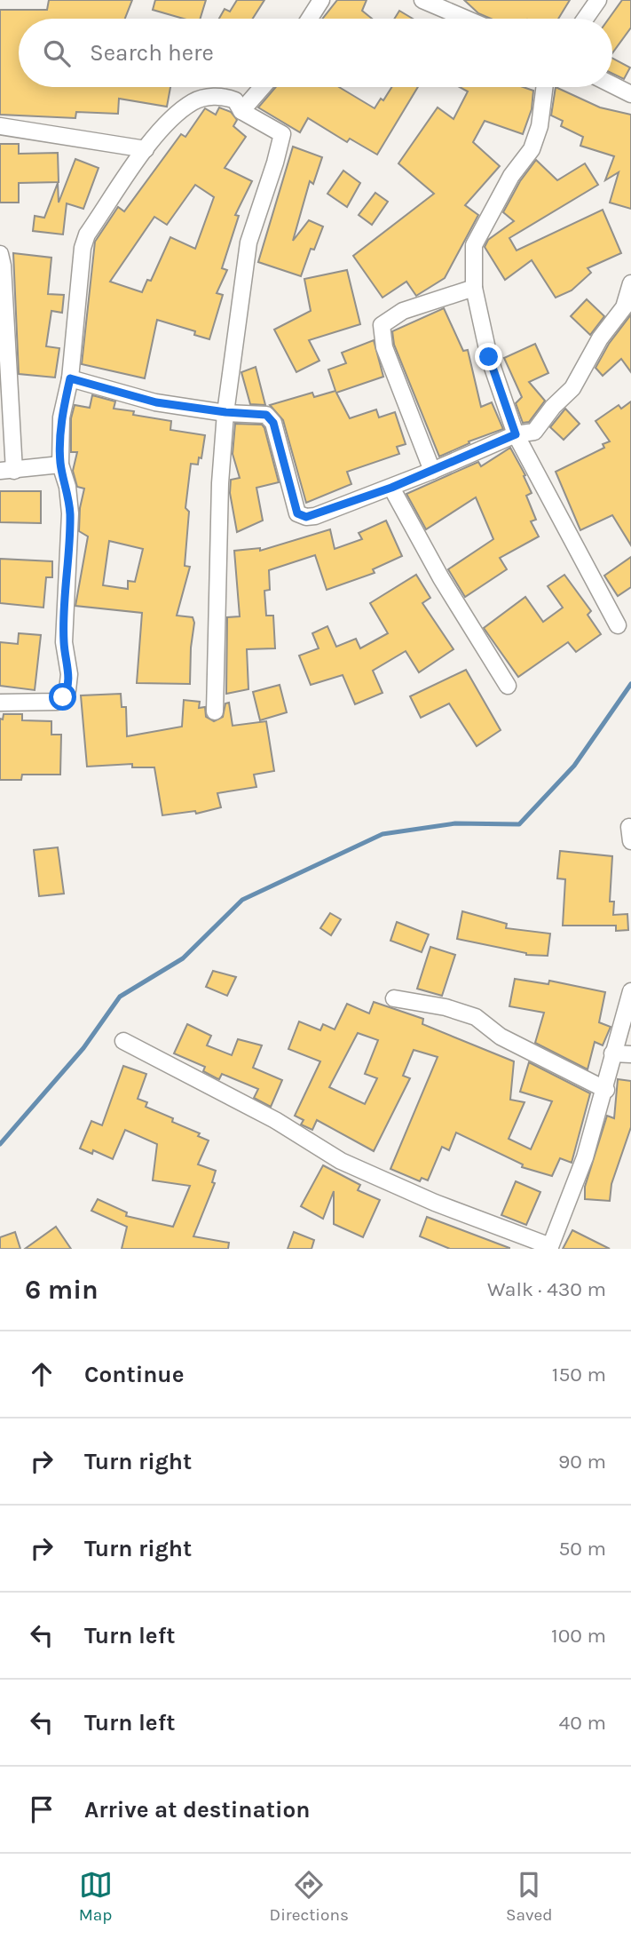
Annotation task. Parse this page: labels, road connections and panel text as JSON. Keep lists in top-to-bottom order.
{
  "page": {
    "search": "Search here",
    "heading": ["6 min", "Walk · 430 m"],
    "list": [
      ["Continue", "150 m"],
      ["Turn right", "90 m"],
      ["Turn right", "50 m"],
      ["Turn left", "100 m"],
      ["Turn left", "40 m"],
      "Arrive at destination"
    ],
    "nav": ["Map", "Directions", "Saved"]
  }
}
